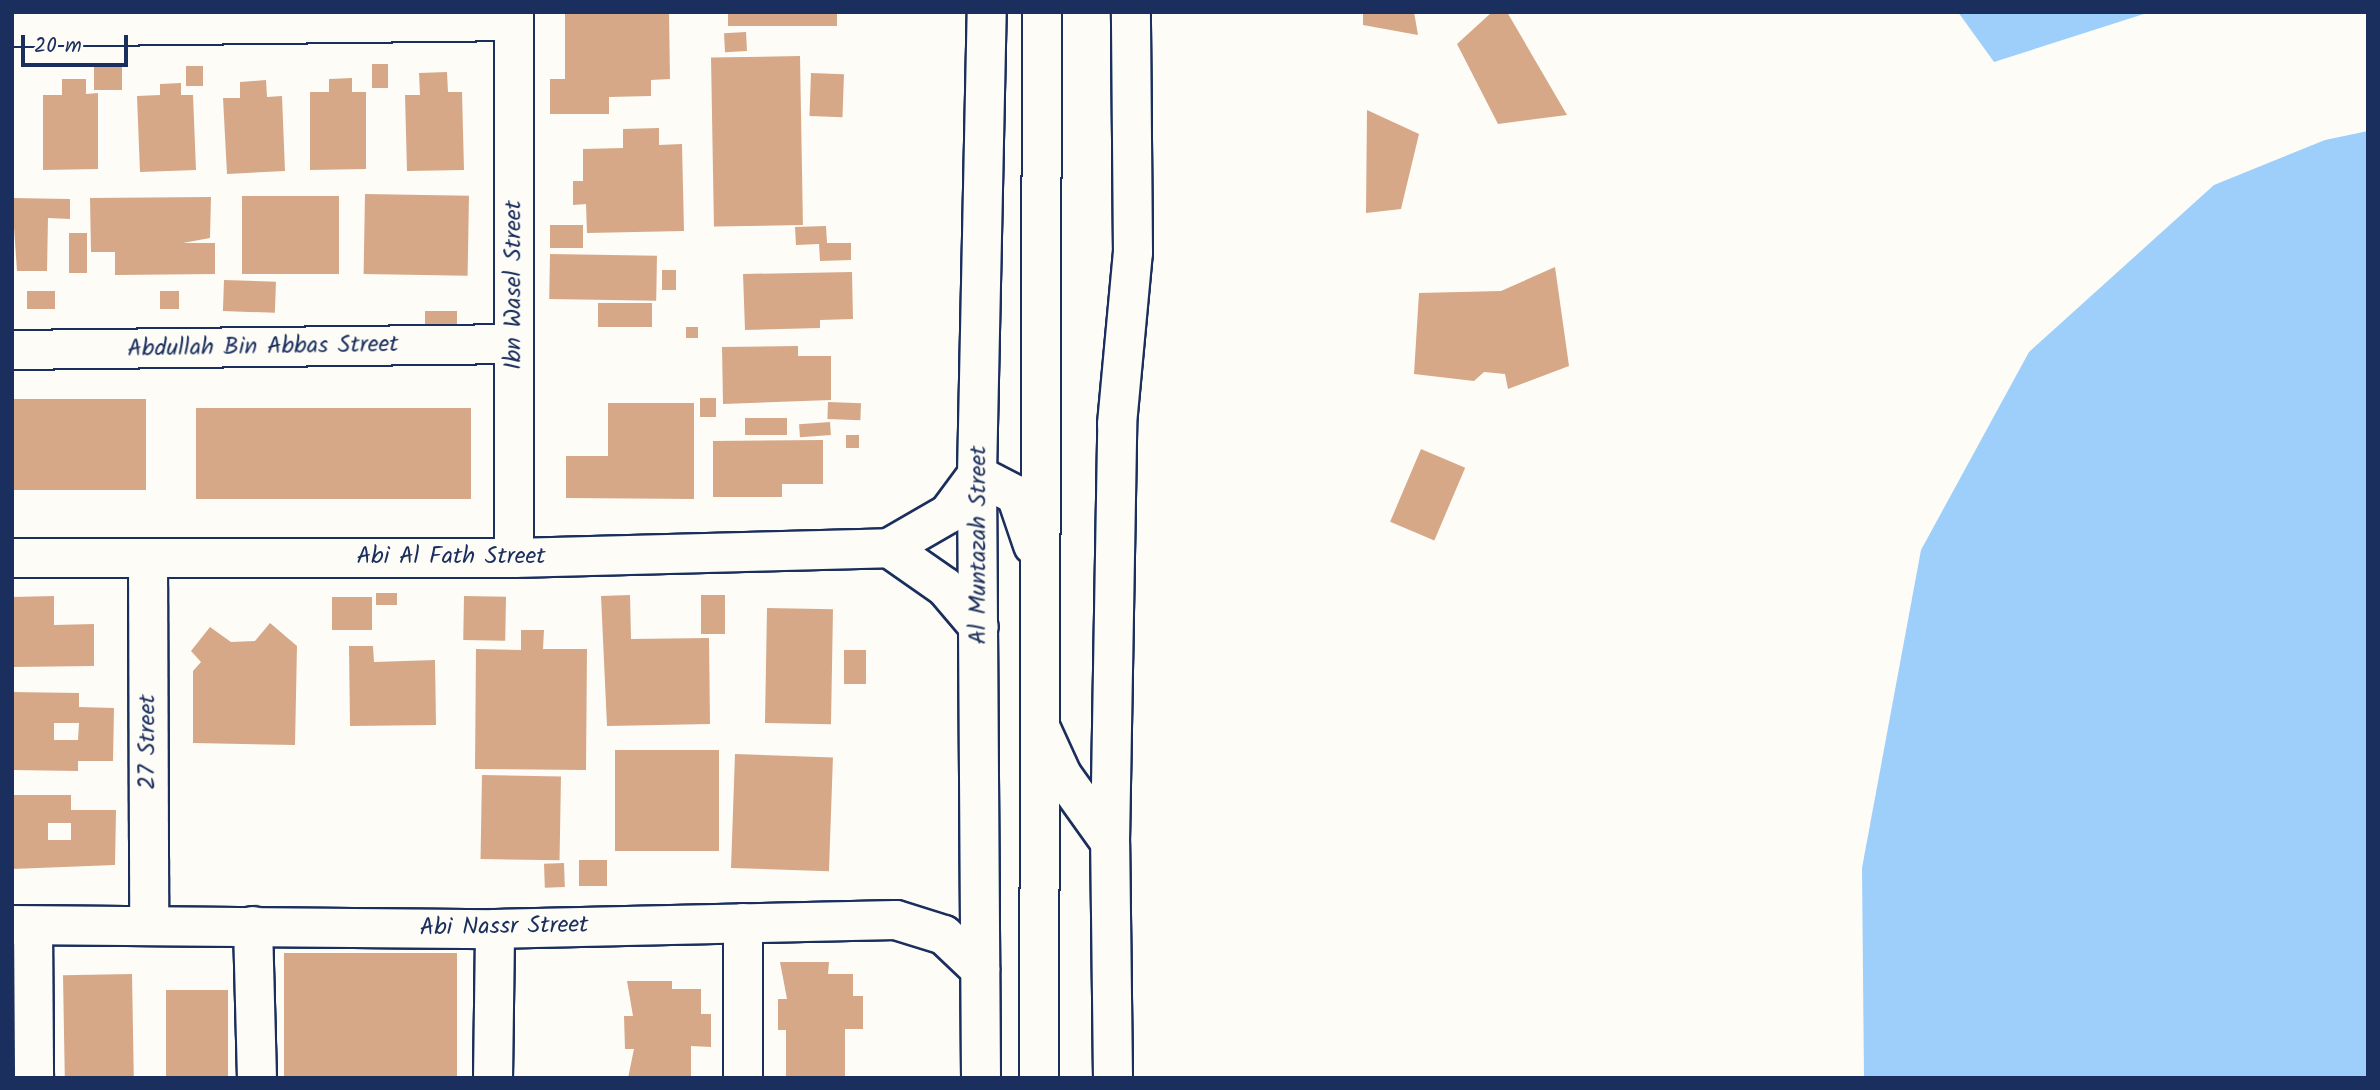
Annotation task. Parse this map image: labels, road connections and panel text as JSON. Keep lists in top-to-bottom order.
{
  "streets": {
    "street": [
      "Ibn Wasel Street",
      "Abdullah Bin Abbas Street",
      "Al Muntazah Street",
      "Abi Al Fath Street",
      "27 Street",
      "Abi Nassr Street"
    ]
  },
  "crossings": [
    ["Ibn Wasel Street", "Abdullah Bin Abbas Street"],
    ["Ibn Wasel Street", "Abi Al Fath Street"],
    ["Al Muntazah Street", "Abi Al Fath Street"],
    ["Al Muntazah Street", "Abi Nassr Street"],
    ["Abi Al Fath Street", "27 Street"],
    ["27 Street", "Abi Nassr Street"]
  ],
  "scale_bar": "20 m"
}
